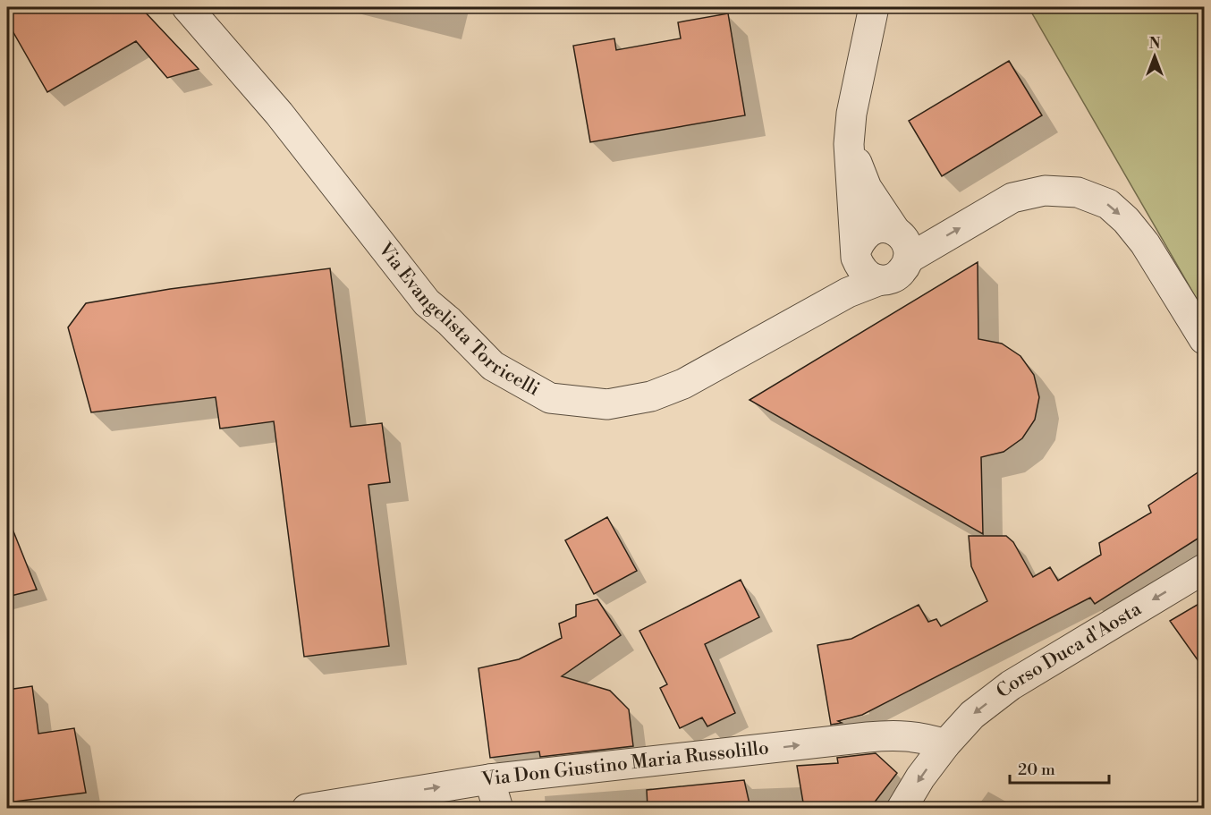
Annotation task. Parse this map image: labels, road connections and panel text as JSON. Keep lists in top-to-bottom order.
{
  "streets": {
    "street": ["Via Evangelista Torricelli", "Corso Duca d'Aosta", "Via Don Giustino Maria Russolillo"]
  },
  "crossings": [
    ["Corso Duca d'Aosta", "Via Don Giustino Maria Russolillo"]
  ],
  "one_way": ["Corso Duca d'Aosta", "Via Don Giustino Maria Russolillo"],
  "scale_bar": "20 m",
  "north": "top"
}
